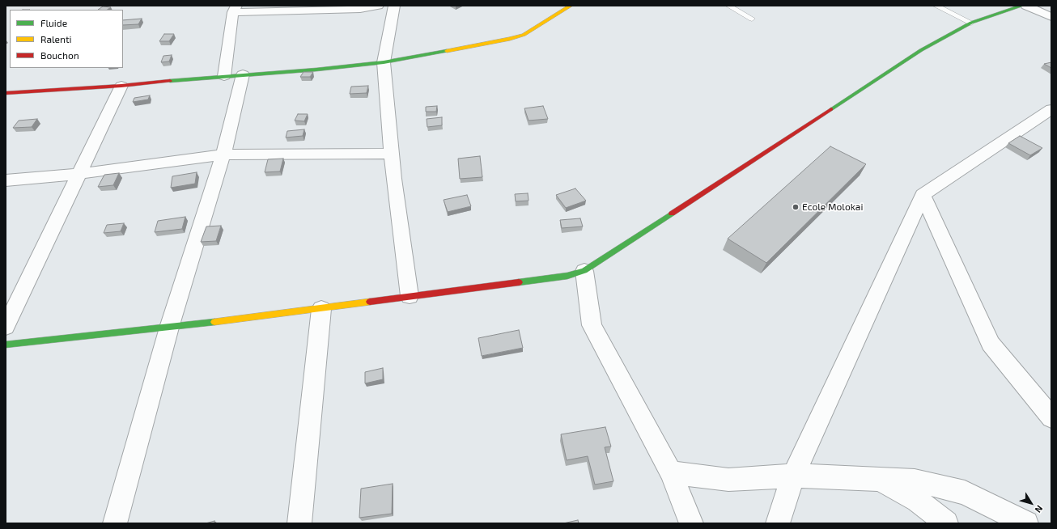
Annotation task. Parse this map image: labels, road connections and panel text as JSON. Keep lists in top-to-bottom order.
{
  "places": ["Ecole Molokai"],
  "legend": ["Fluide", "Ralenti", "Bouchon"],
  "north": "bottom right"
}
